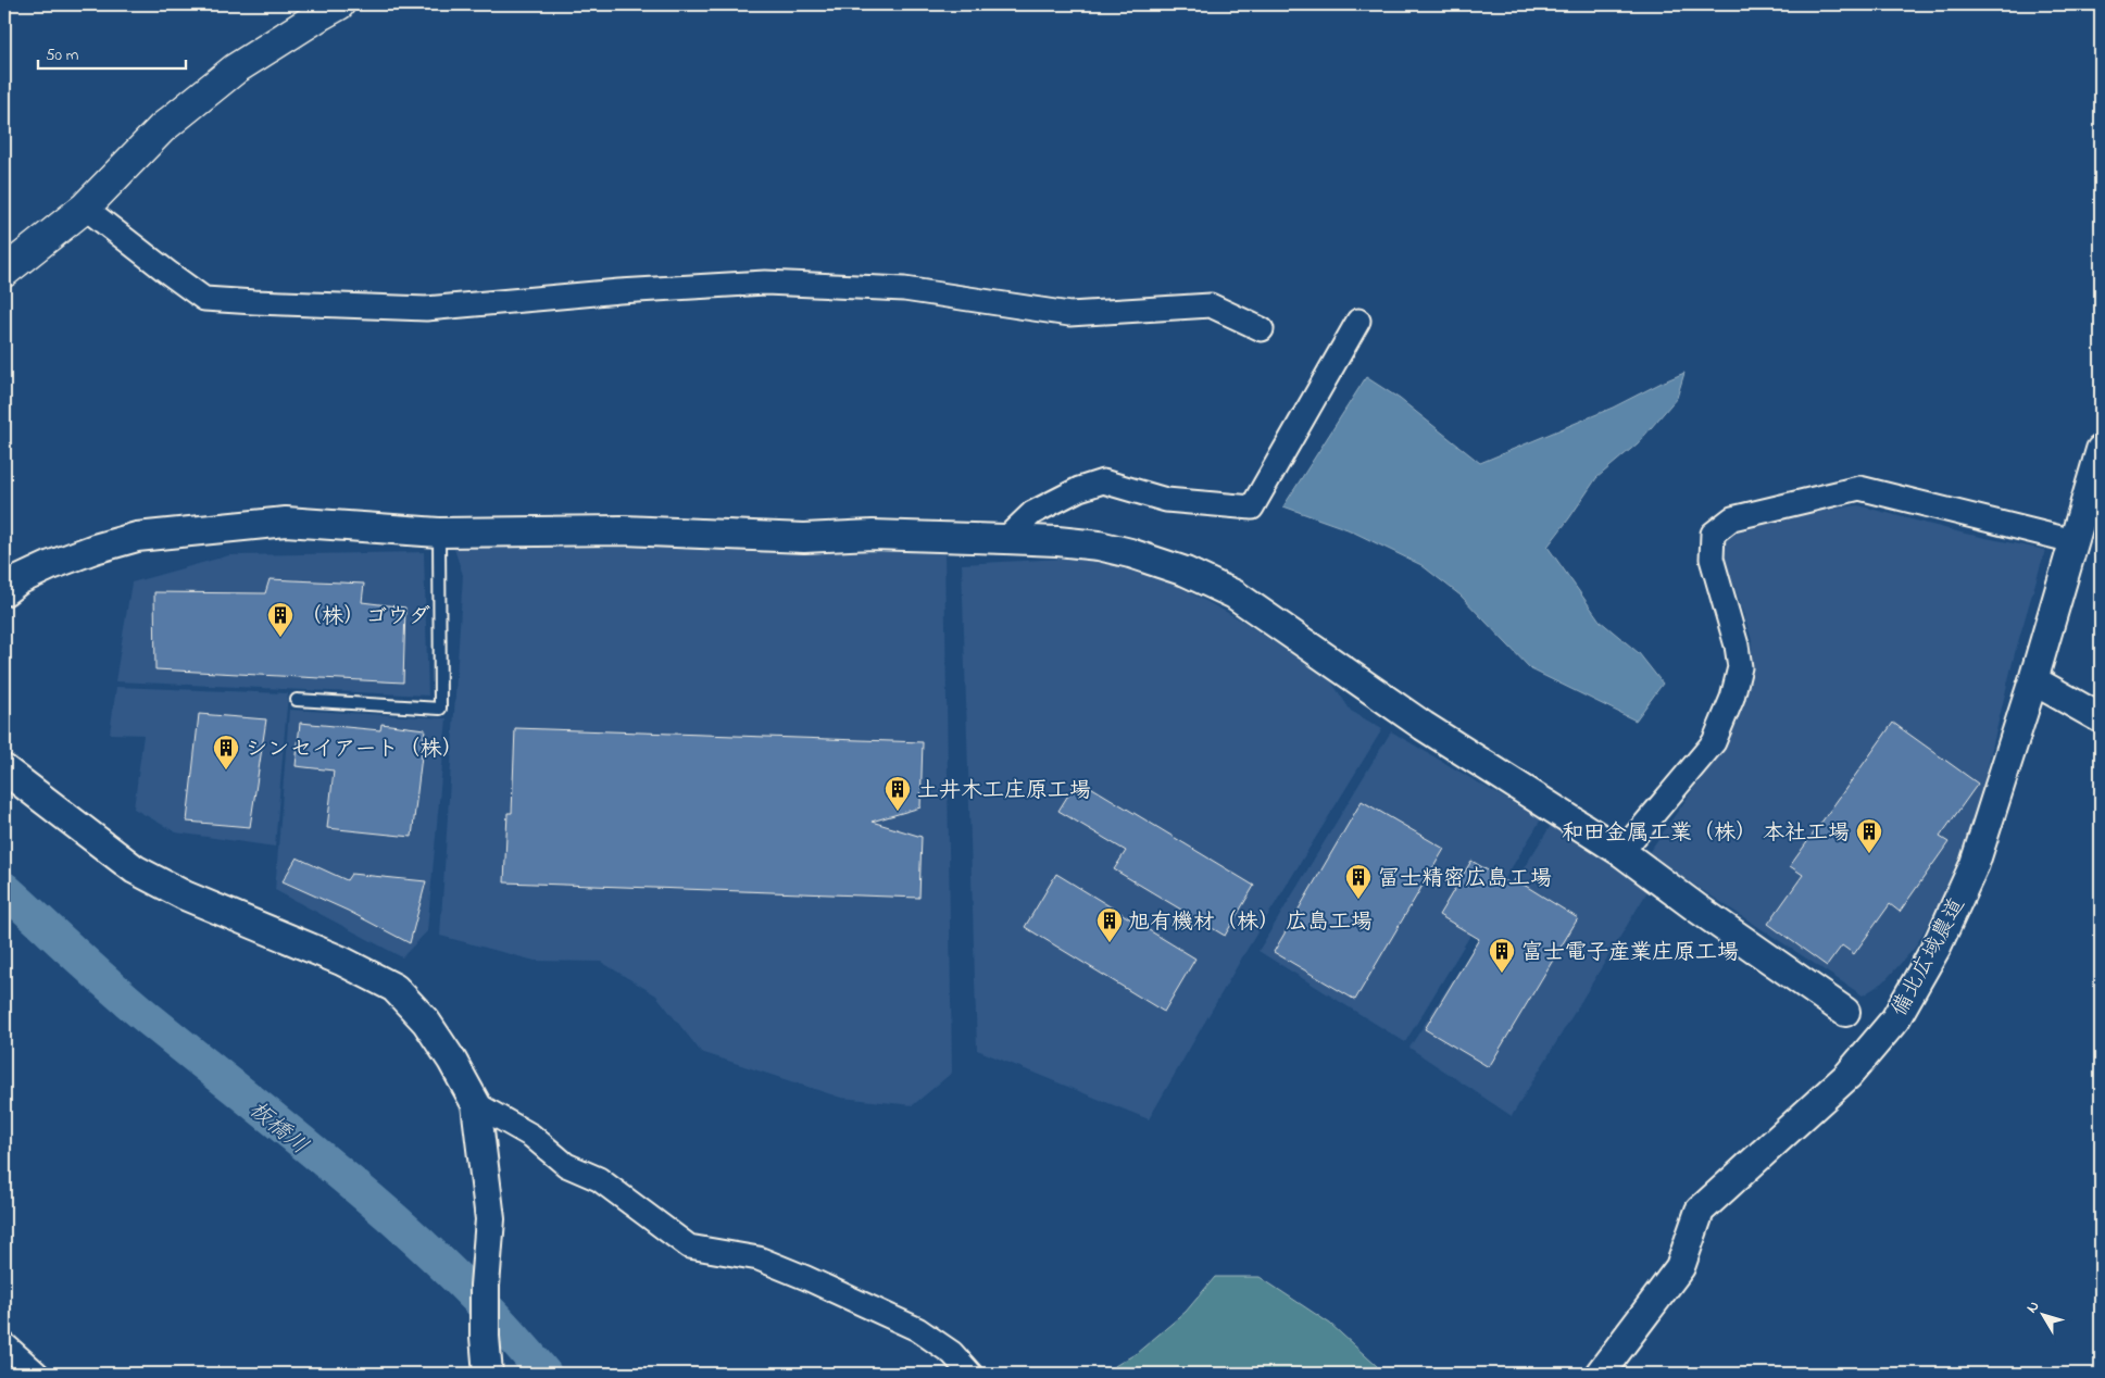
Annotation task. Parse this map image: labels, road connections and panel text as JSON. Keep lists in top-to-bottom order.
{
  "streets": {
    "street": ["備北広域農道"]
  },
  "water": ["板橋川"],
  "places": {
    "building": [
      "（株）ゴウダ",
      "シンセイアート（株）",
      "土井木工庄原工場",
      "和田金属工業（株） 本社工場",
      "冨士精密広島工場",
      "旭有機材（株） 広島工場",
      "富士電子産業庄原工場"
    ]
  },
  "scale_bar": "50 m",
  "north": "top left"
}
